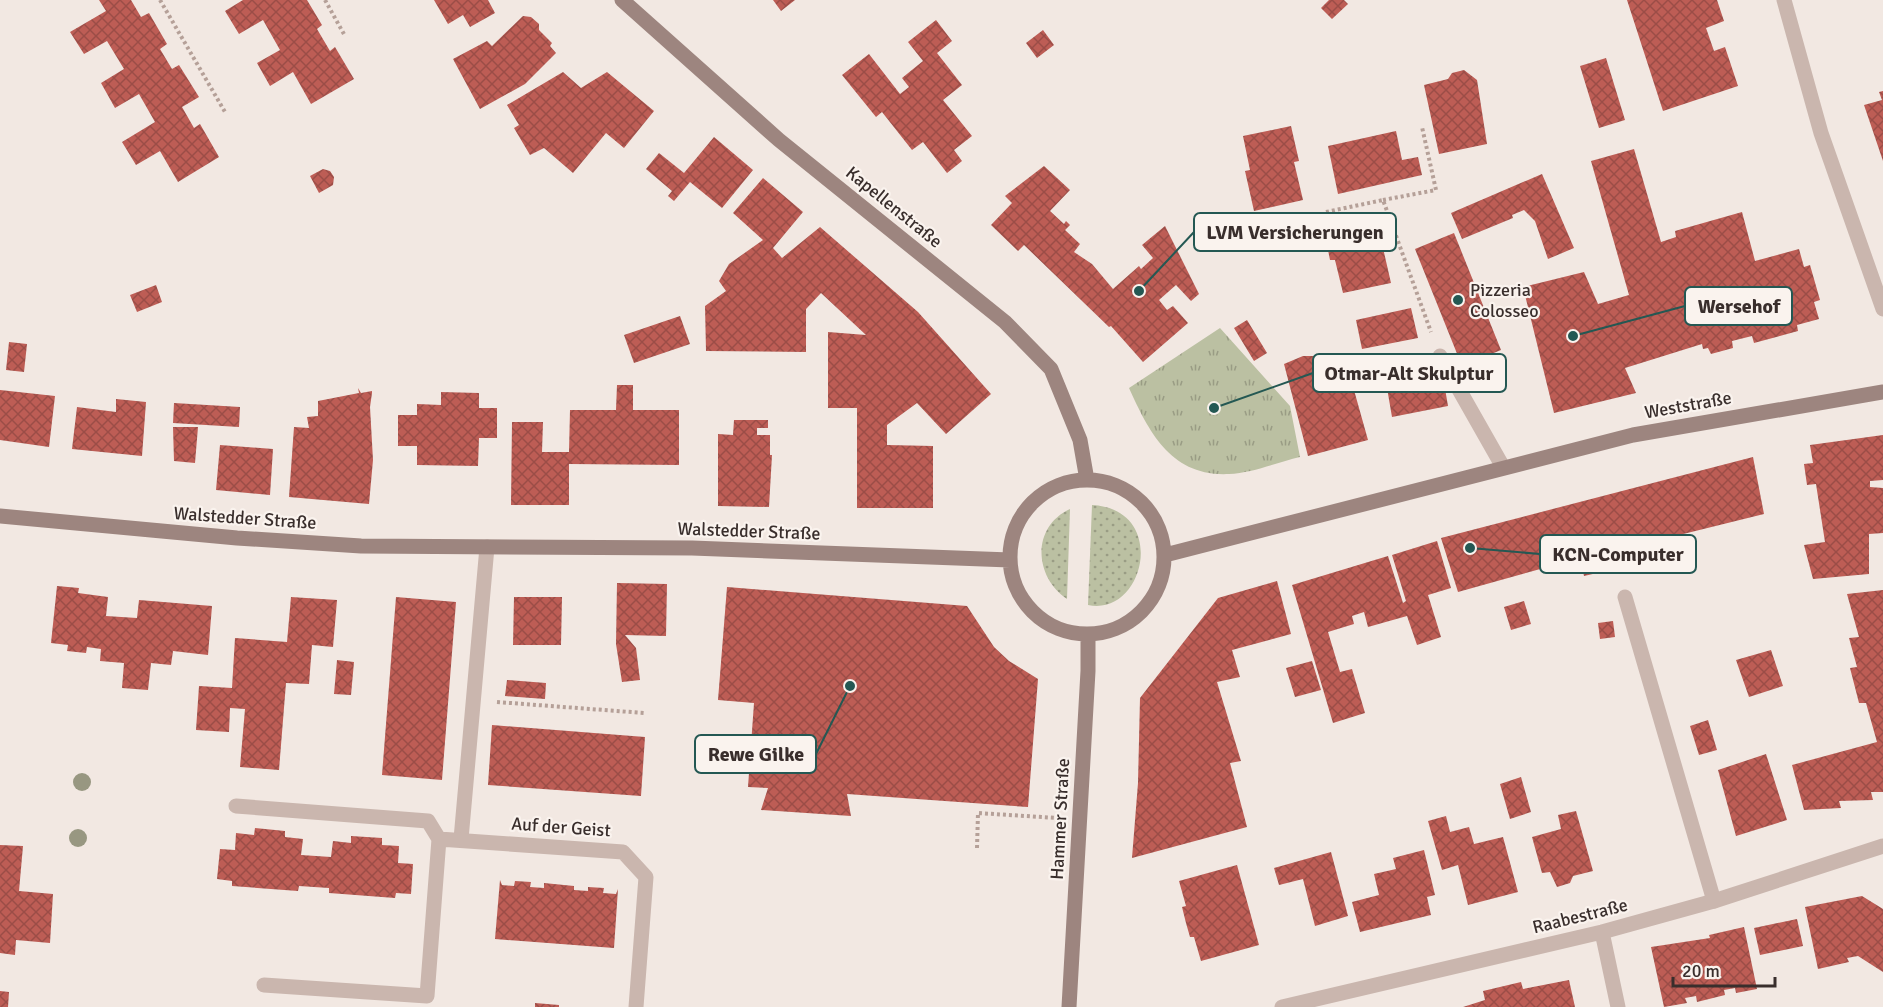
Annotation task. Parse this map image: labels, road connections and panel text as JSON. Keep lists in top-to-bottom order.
{
  "streets": {
    "main road": [
      "Kapellenstraße",
      "Weststraße",
      "Walstedder Straße",
      "Hammer Straße"
    ],
    "street": ["Auf der Geist", "Raabestraße"]
  },
  "crossings": [
    ["Kapellenstraße", "Weststraße"],
    ["Kapellenstraße", "Walstedder Straße"],
    ["Kapellenstraße", "Hammer Straße"],
    ["Weststraße", "Walstedder Straße"],
    ["Weststraße", "Hammer Straße"],
    ["Walstedder Straße", "Hammer Straße"]
  ],
  "places": [
    "LVM Versicherungen",
    "Pizzeria Colosseo",
    "Wersehof",
    "Otmar-Alt Skulptur",
    "KCN-Computer",
    "Rewe Gilke"
  ],
  "scale_bar": "20 m"
}
